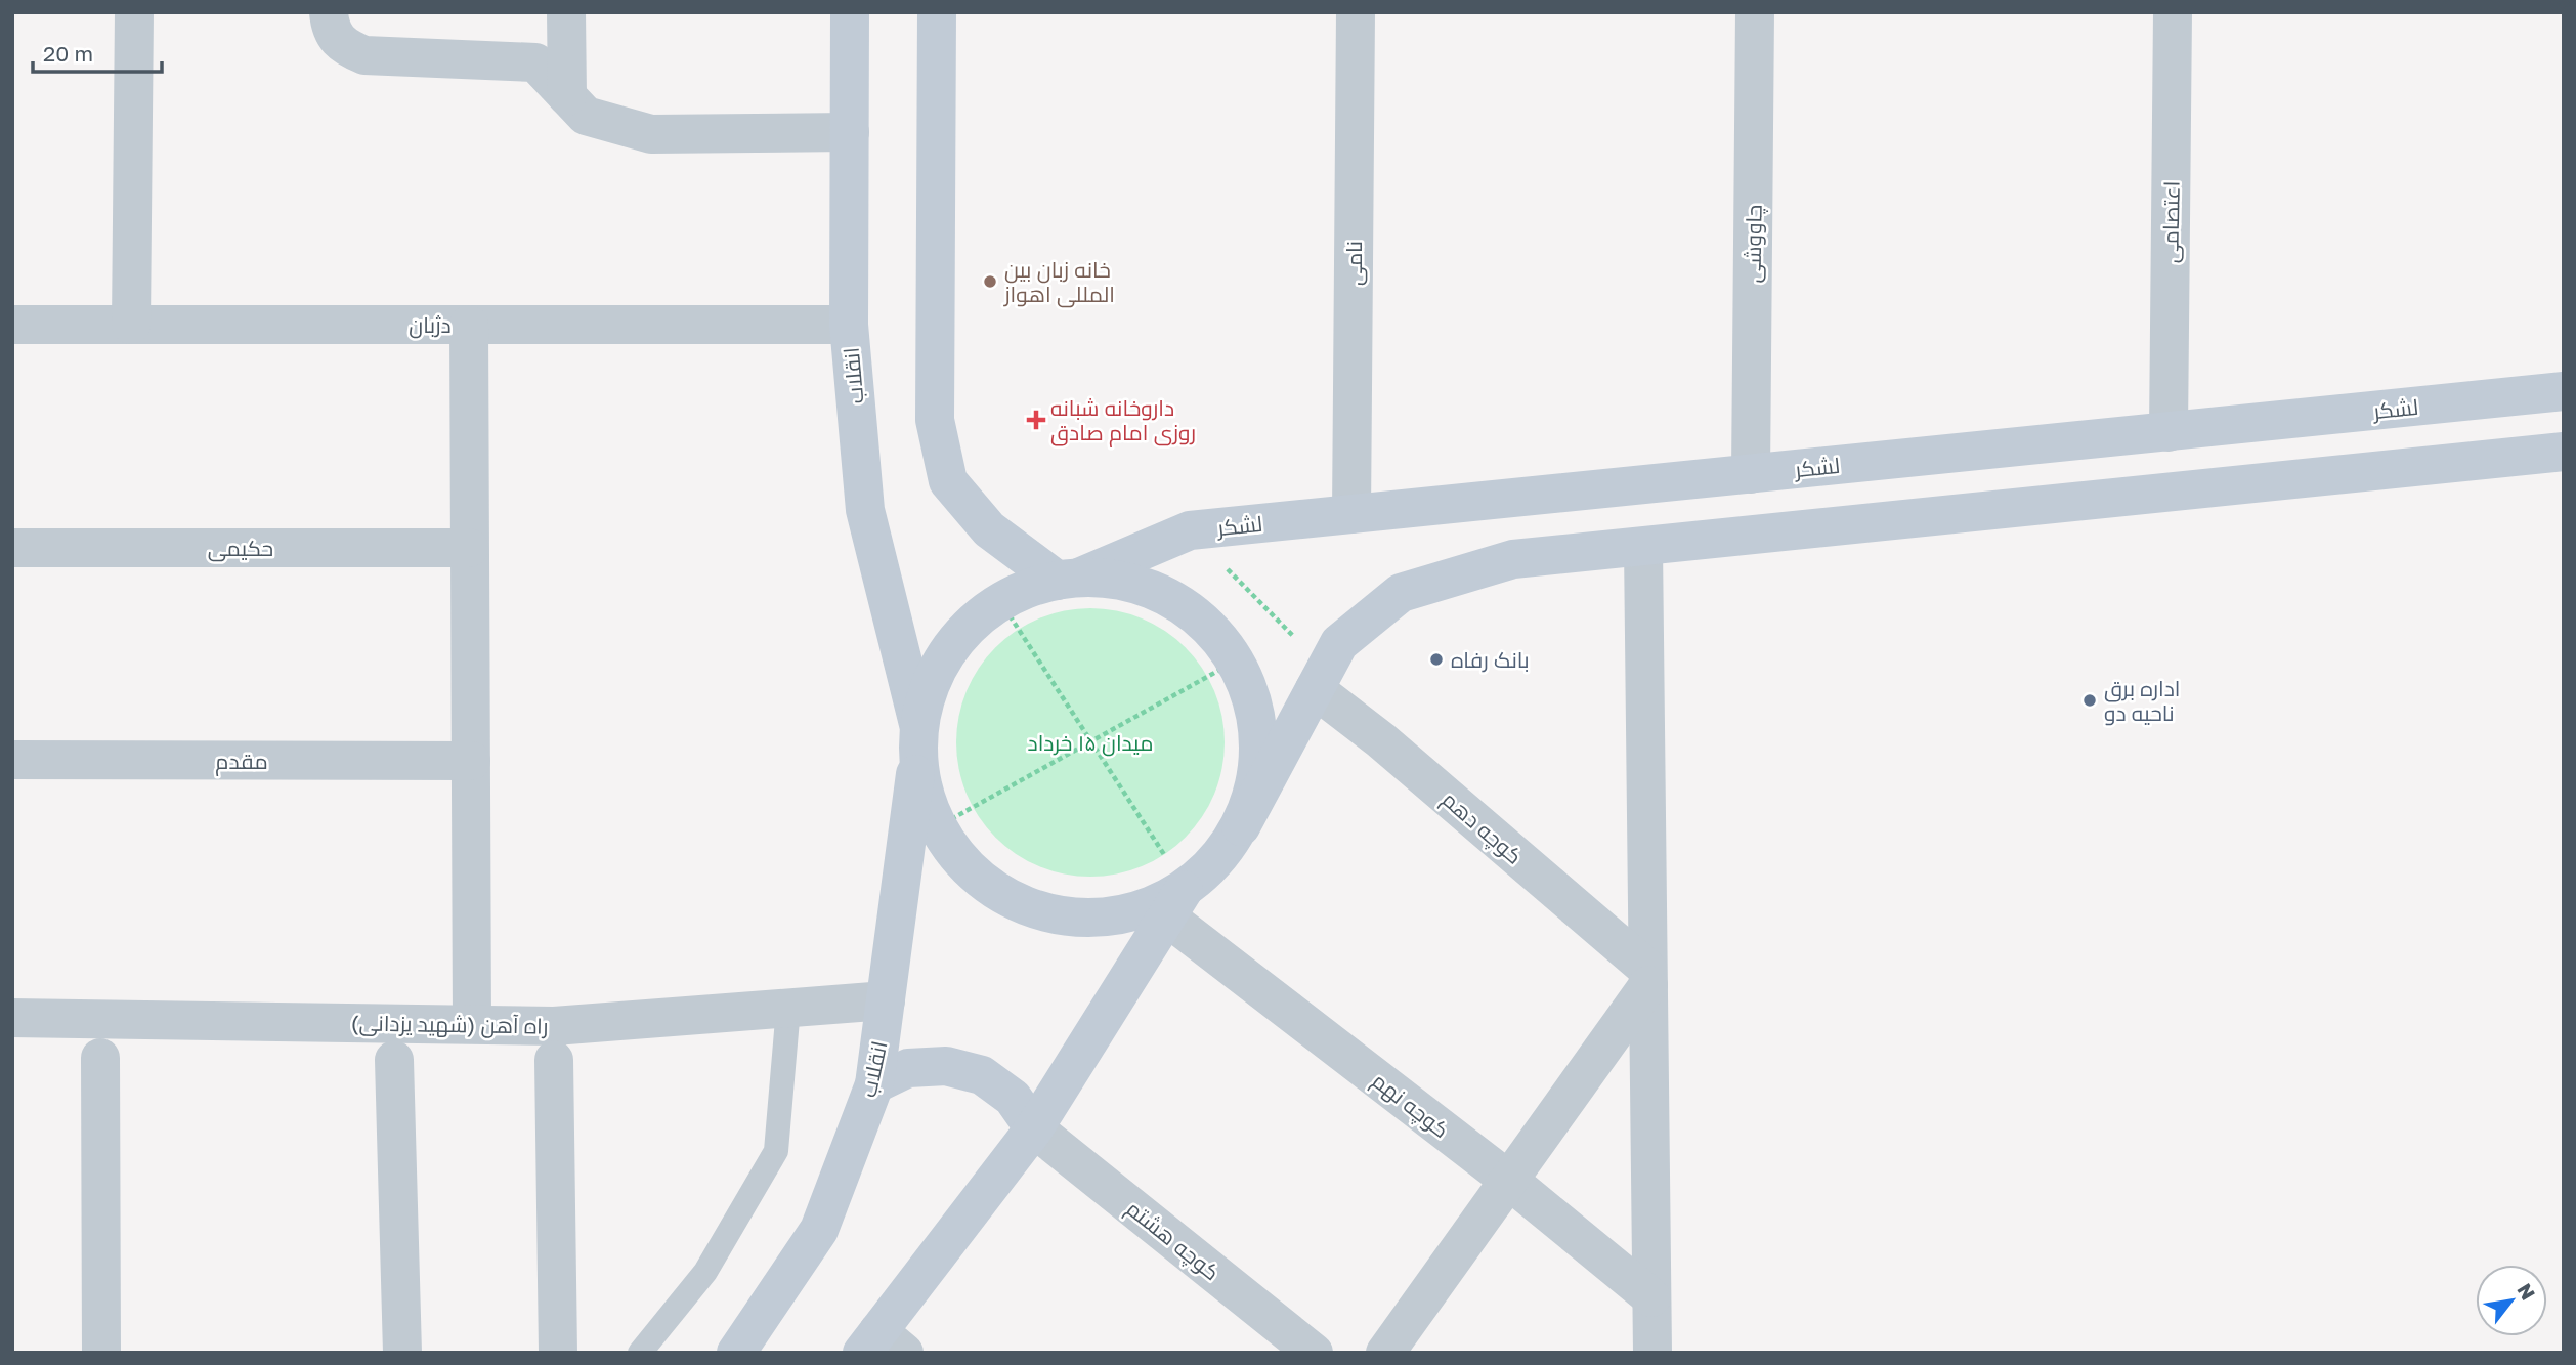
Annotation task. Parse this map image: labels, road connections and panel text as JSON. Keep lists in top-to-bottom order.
{
  "streets": {
    "main road": ["انقلاب", "لشکر"],
    "street": [
      "اعتصامی",
      "چاووشی",
      "نامی",
      "دژبان",
      "حکیمی",
      "مقدم",
      "کوچه دهم",
      "راه آهن (شهید یزدانی)",
      "کوچه نهم",
      "کوچه هشتم"
    ]
  },
  "crossings": [
    ["اعتصامی", "لشکر"],
    ["چاووشی", "لشکر"],
    ["نامی", "لشکر"],
    ["دژبان", "انقلاب"],
    ["انقلاب", "لشکر"],
    ["انقلاب", "راه آهن (شهید یزدانی)"]
  ],
  "parks": ["میدان ۱۵ خرداد"],
  "places": {
    "other": ["خانه زبان بین المللی اهواز", "بانک رفاه", "اداره برق ناحیه دو"],
    "health": ["داروخانه شبانه روزی امام صادق"]
  },
  "scale_bar": "20 m",
  "north": "top right"
}
